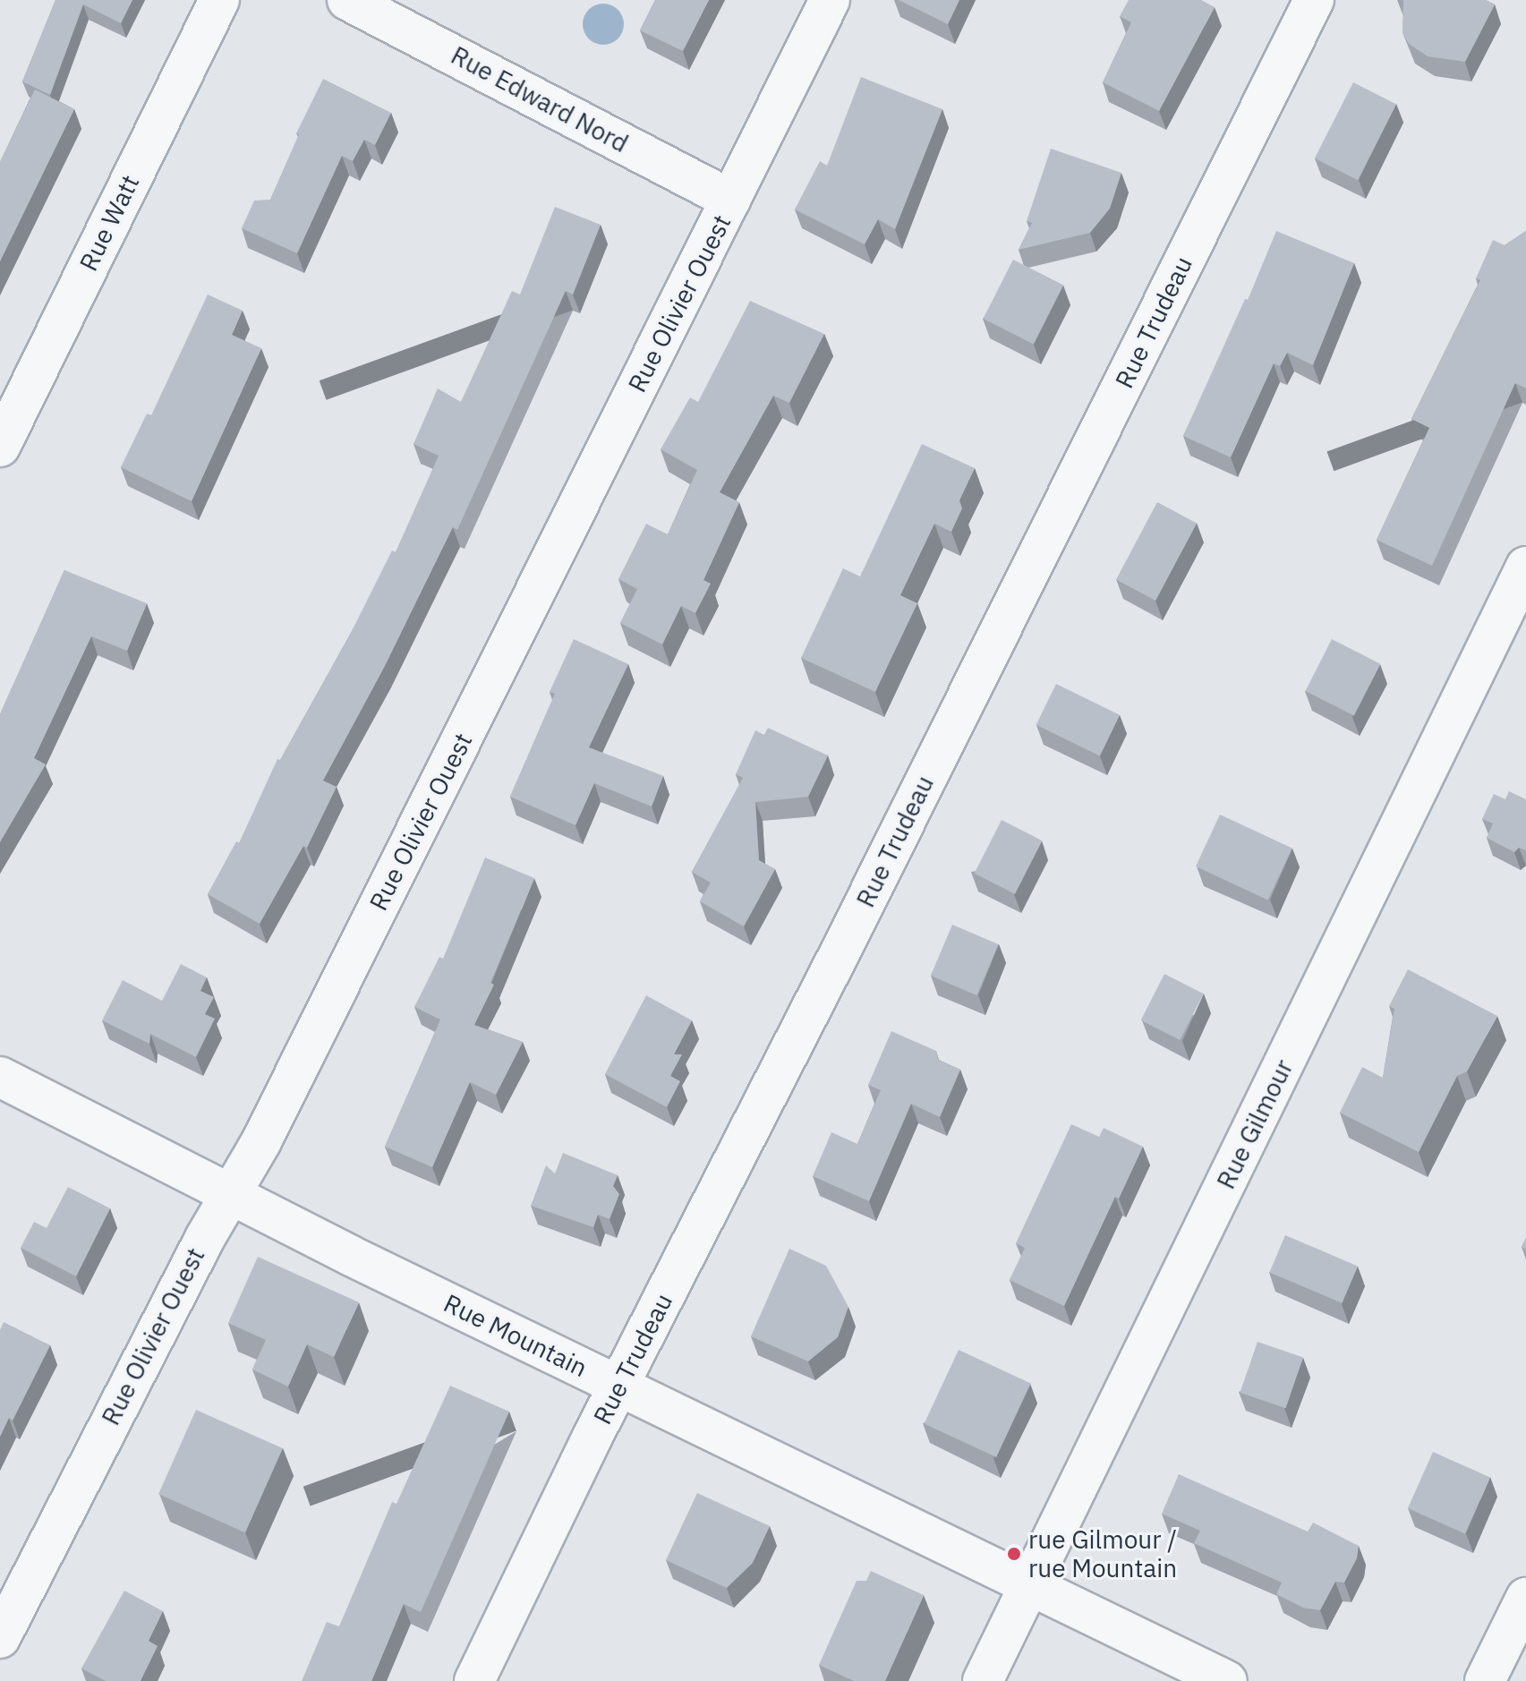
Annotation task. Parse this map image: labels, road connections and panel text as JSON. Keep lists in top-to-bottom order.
{
  "streets": {
    "street": [
      "Rue Edward Nord",
      "Rue Watt",
      "Rue Olivier Ouest",
      "Rue Trudeau",
      "Rue Gilmour",
      "Rue Mountain"
    ]
  },
  "crossings": [
    ["Rue Edward Nord", "Rue Olivier Ouest"],
    ["Rue Olivier Ouest", "Rue Mountain"],
    ["Rue Trudeau", "Rue Mountain"],
    ["Rue Gilmour", "Rue Mountain"]
  ],
  "places": ["rue Gilmour / rue Mountain"]
}
